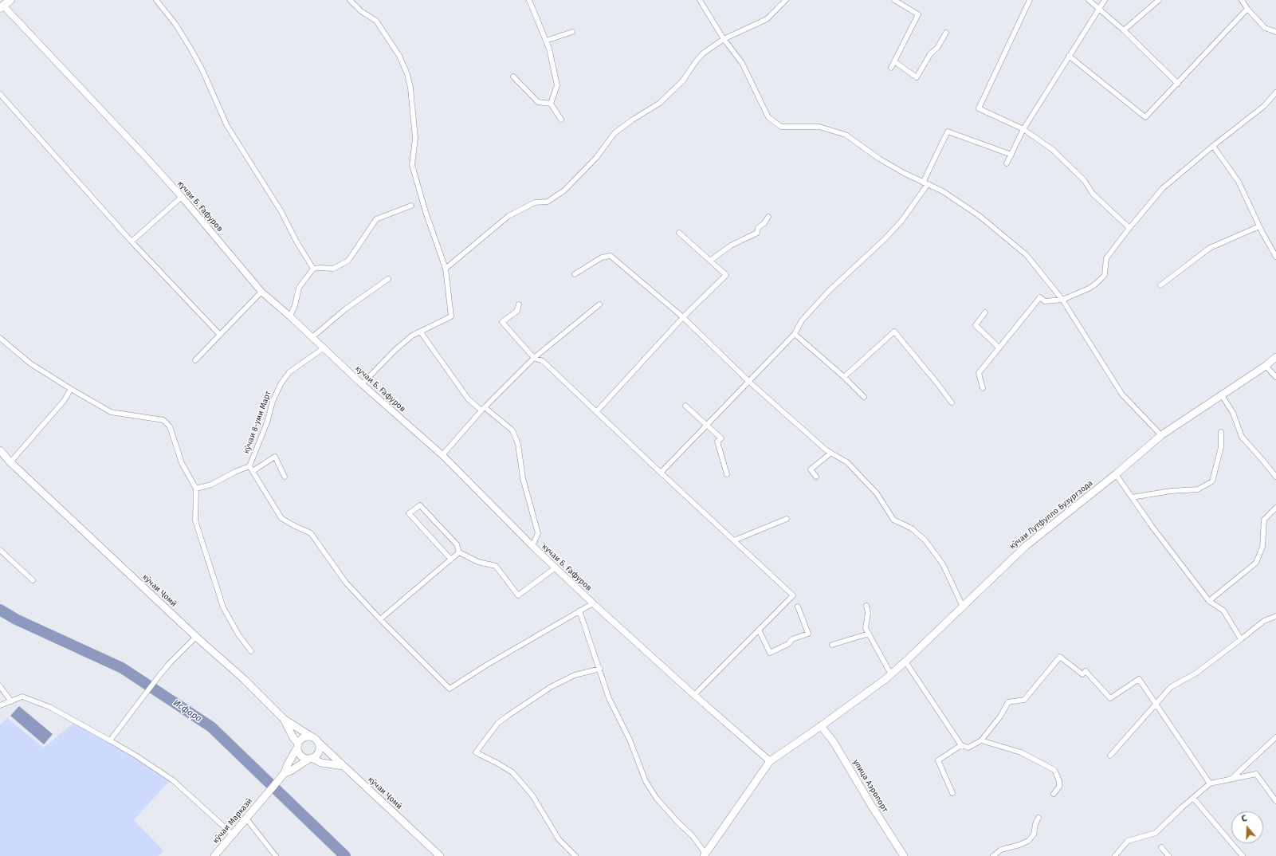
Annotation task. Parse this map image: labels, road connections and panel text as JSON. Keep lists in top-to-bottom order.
{
  "streets": {
    "main road": [
      "кӯчаи Лутфулло Бузургзода",
      "кӯчаи Ҷомӣ",
      "улица Аэропорт",
      "кӯчаи Марказӣ"
    ],
    "street": ["кучаи Б. Ғафуров", "кӯчаи 8-уми Март"]
  },
  "crossings": [
    ["кучаи Б. Ғафуров", "кӯчаи 8-уми Март"],
    ["кучаи Б. Ғафуров", "кӯчаи Лутфулло Бузургзода"],
    ["кӯчаи Лутфулло Бузургзода", "улица Аэропорт"]
  ],
  "water": ["Исфара"],
  "north": "top"
}
